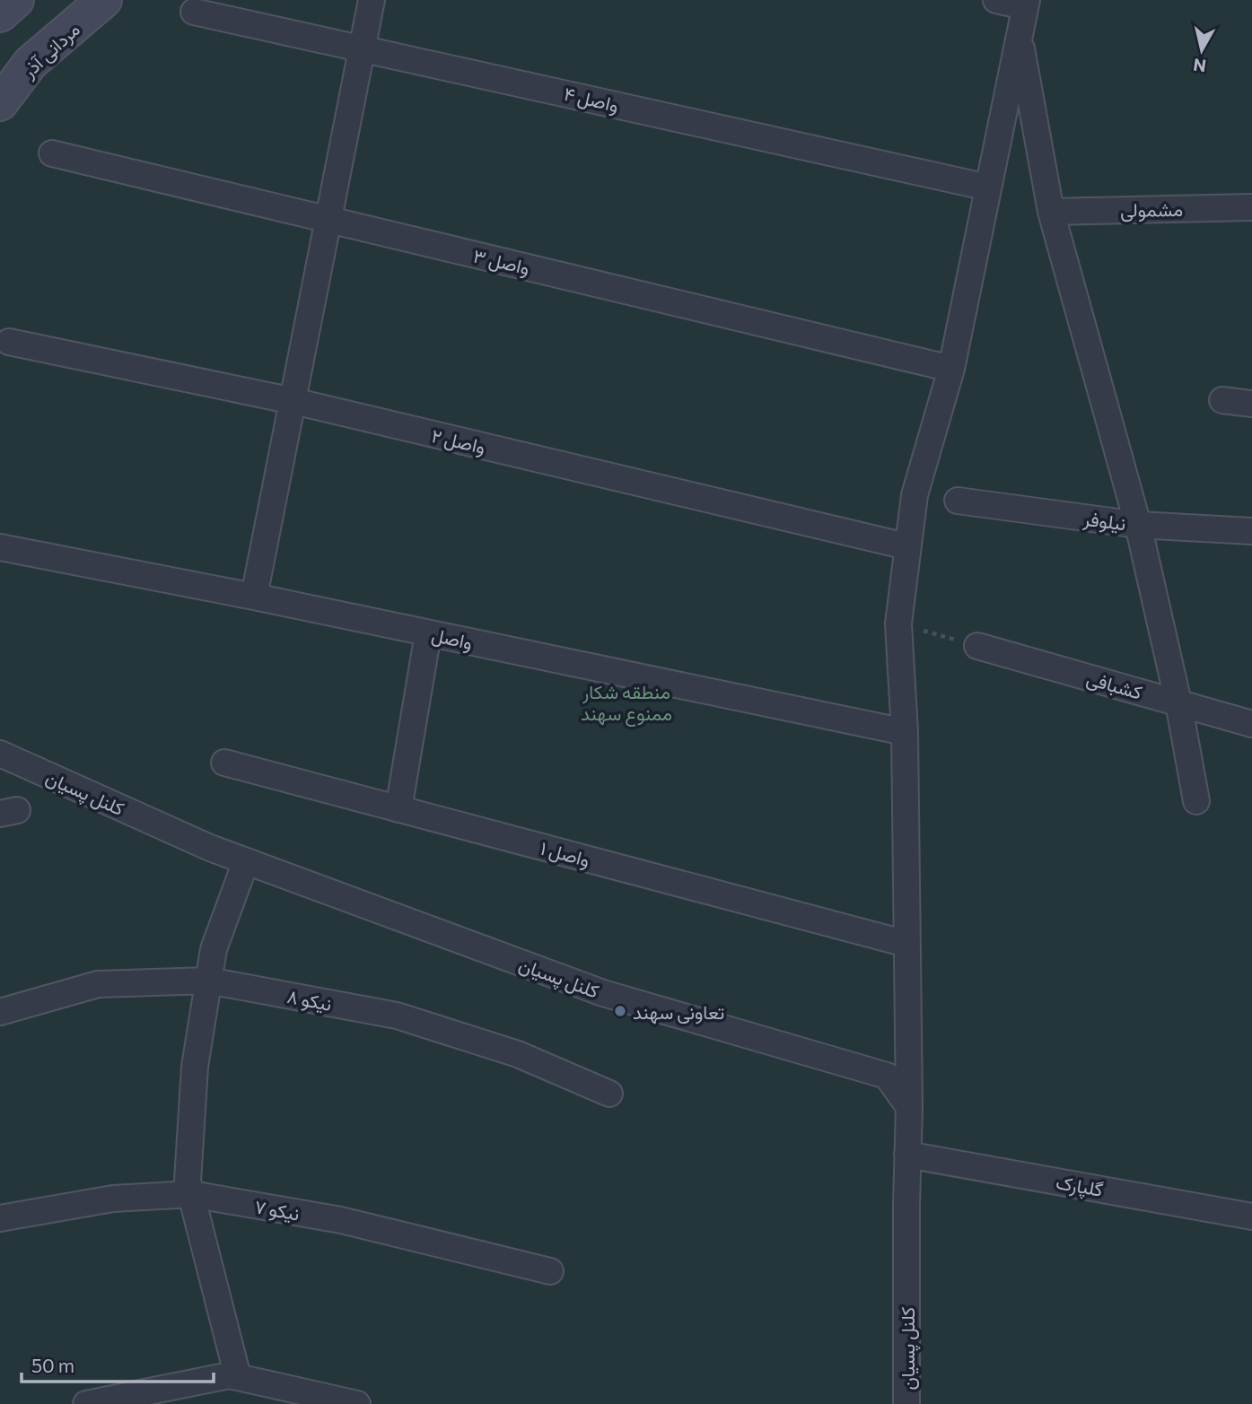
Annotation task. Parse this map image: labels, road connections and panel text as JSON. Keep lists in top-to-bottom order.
{
  "streets": {
    "main road": ["مردانی آذر"],
    "street": [
      "واصل ۴",
      "مشمولی",
      "واصل ۳",
      "واصل ۲",
      "نیلوفر",
      "واصل",
      "کشبافی",
      "کلنل پسیان",
      "واصل ۱",
      "نیکو ۸",
      "گلپارک",
      "نیکو ۷"
    ]
  },
  "crossings": [
    ["کلنل پسیان", "گلپارک"]
  ],
  "parks": ["منطقه شکار ممنوع سهند"],
  "places": ["تعاونی سهند"],
  "scale_bar": "50 m",
  "north": "bottom"
}
